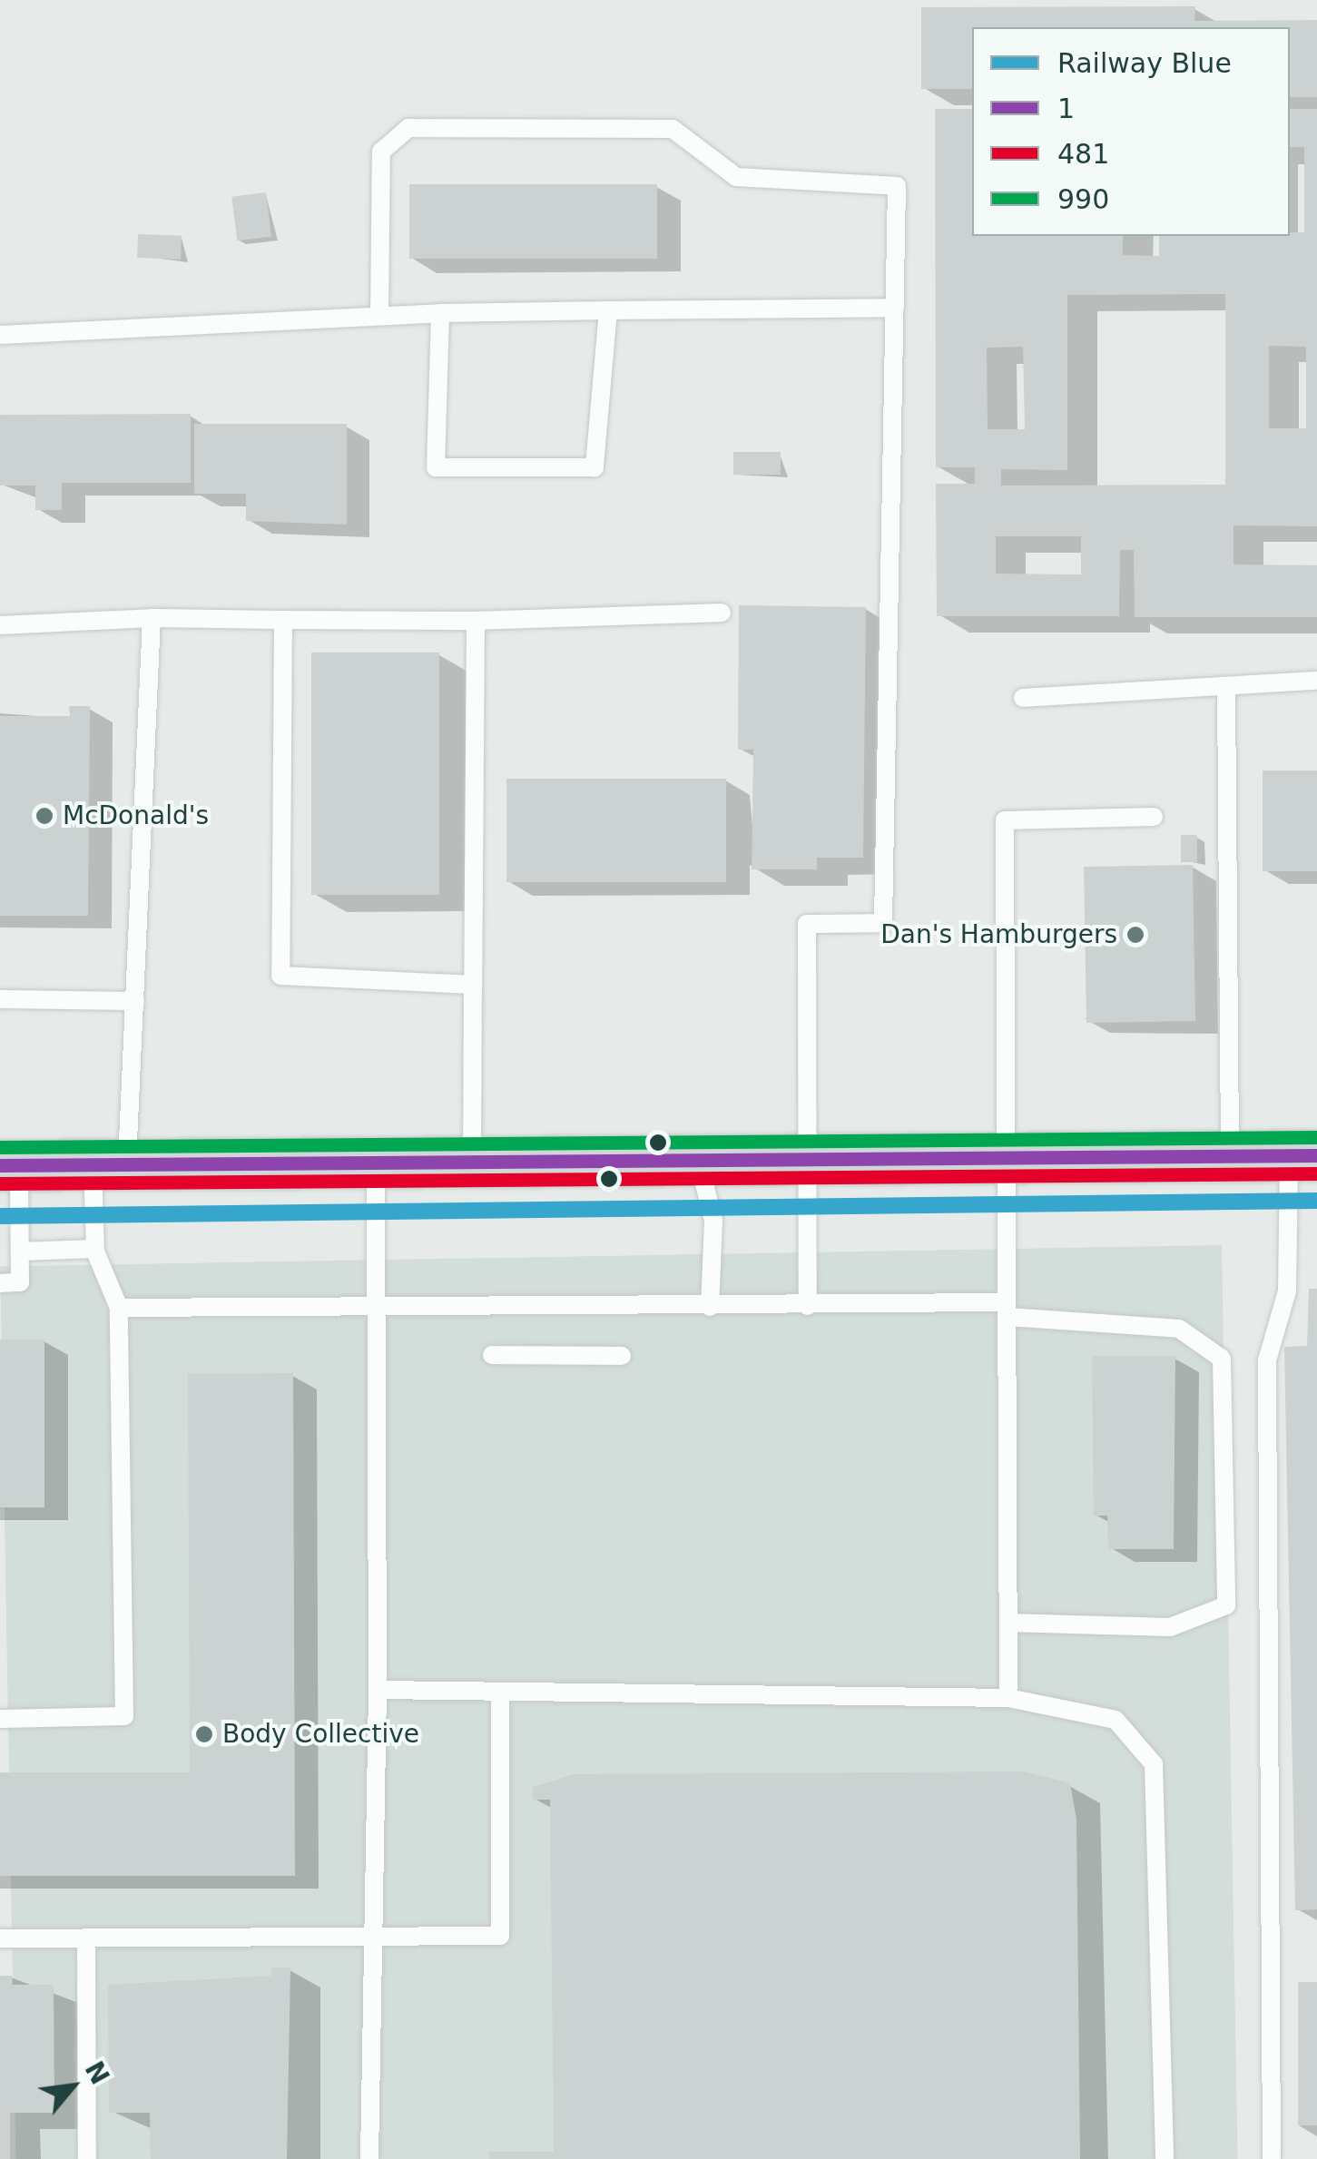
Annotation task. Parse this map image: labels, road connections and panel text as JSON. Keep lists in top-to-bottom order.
{
  "places": ["McDonald's", "Dan's Hamburgers", "Body Collective"],
  "lines": [
    "transit line 990",
    "transit line 1",
    "transit line 481",
    "rail line Blue"
  ],
  "legend": [
    "Railway Blue",
    "1",
    "481",
    "990"
  ],
  "north": "top right"
}
